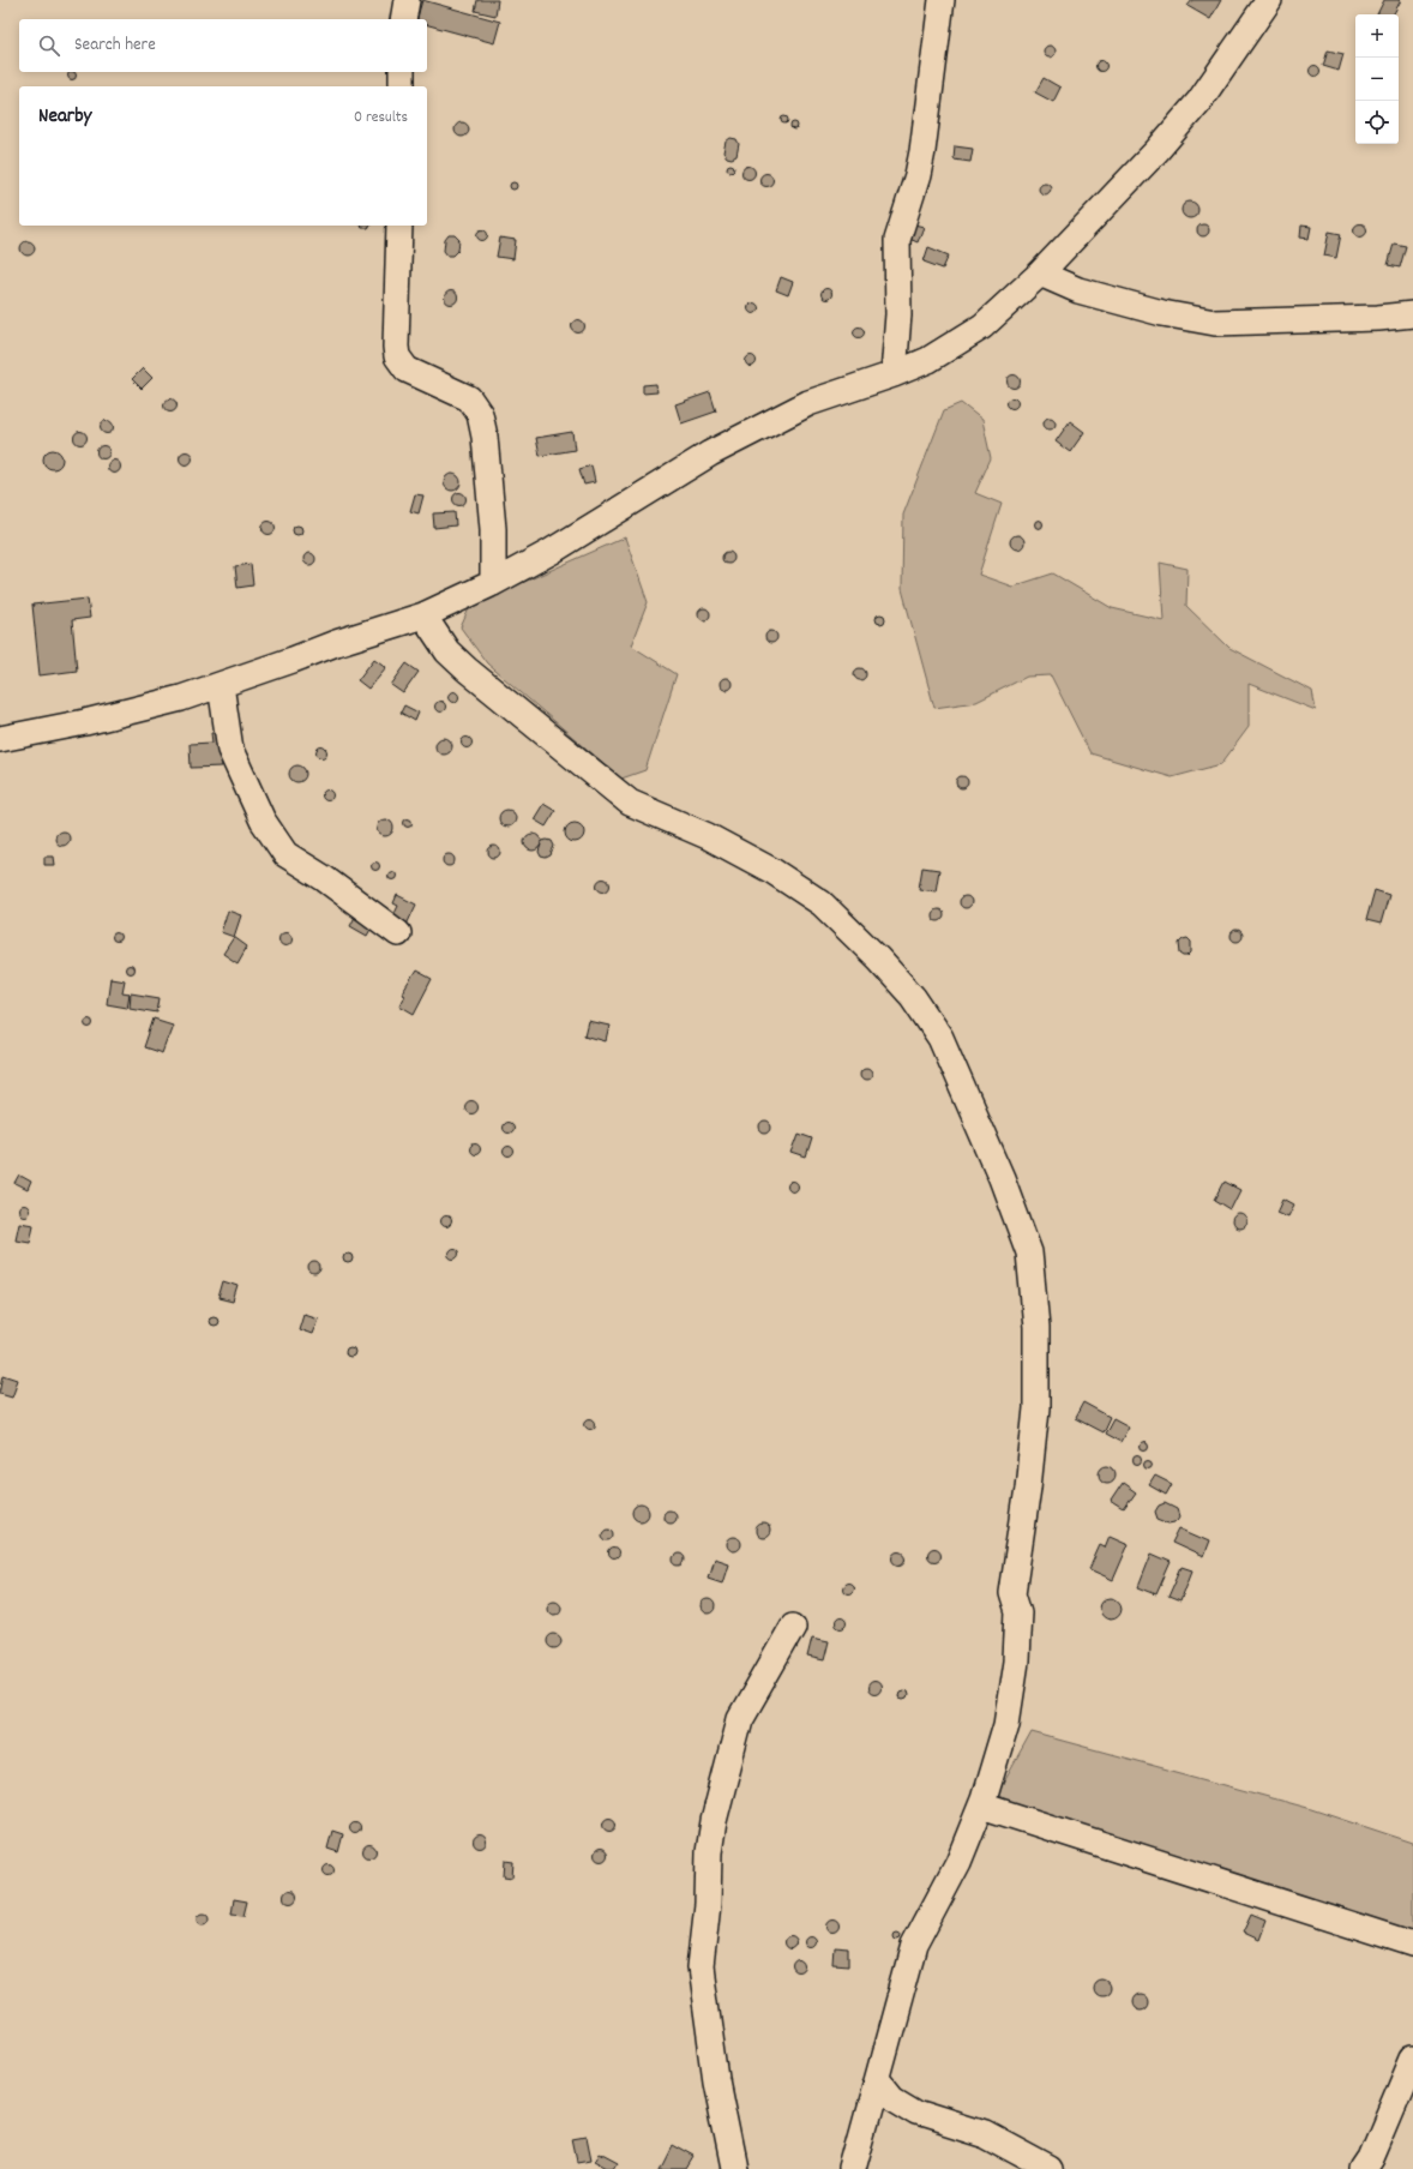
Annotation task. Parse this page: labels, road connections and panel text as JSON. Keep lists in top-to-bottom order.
{
  "page": {
    "map_buttons": ["+", "−"],
    "search": "Search here",
    "heading": ["Nearby", "0 results"]
  }
}
